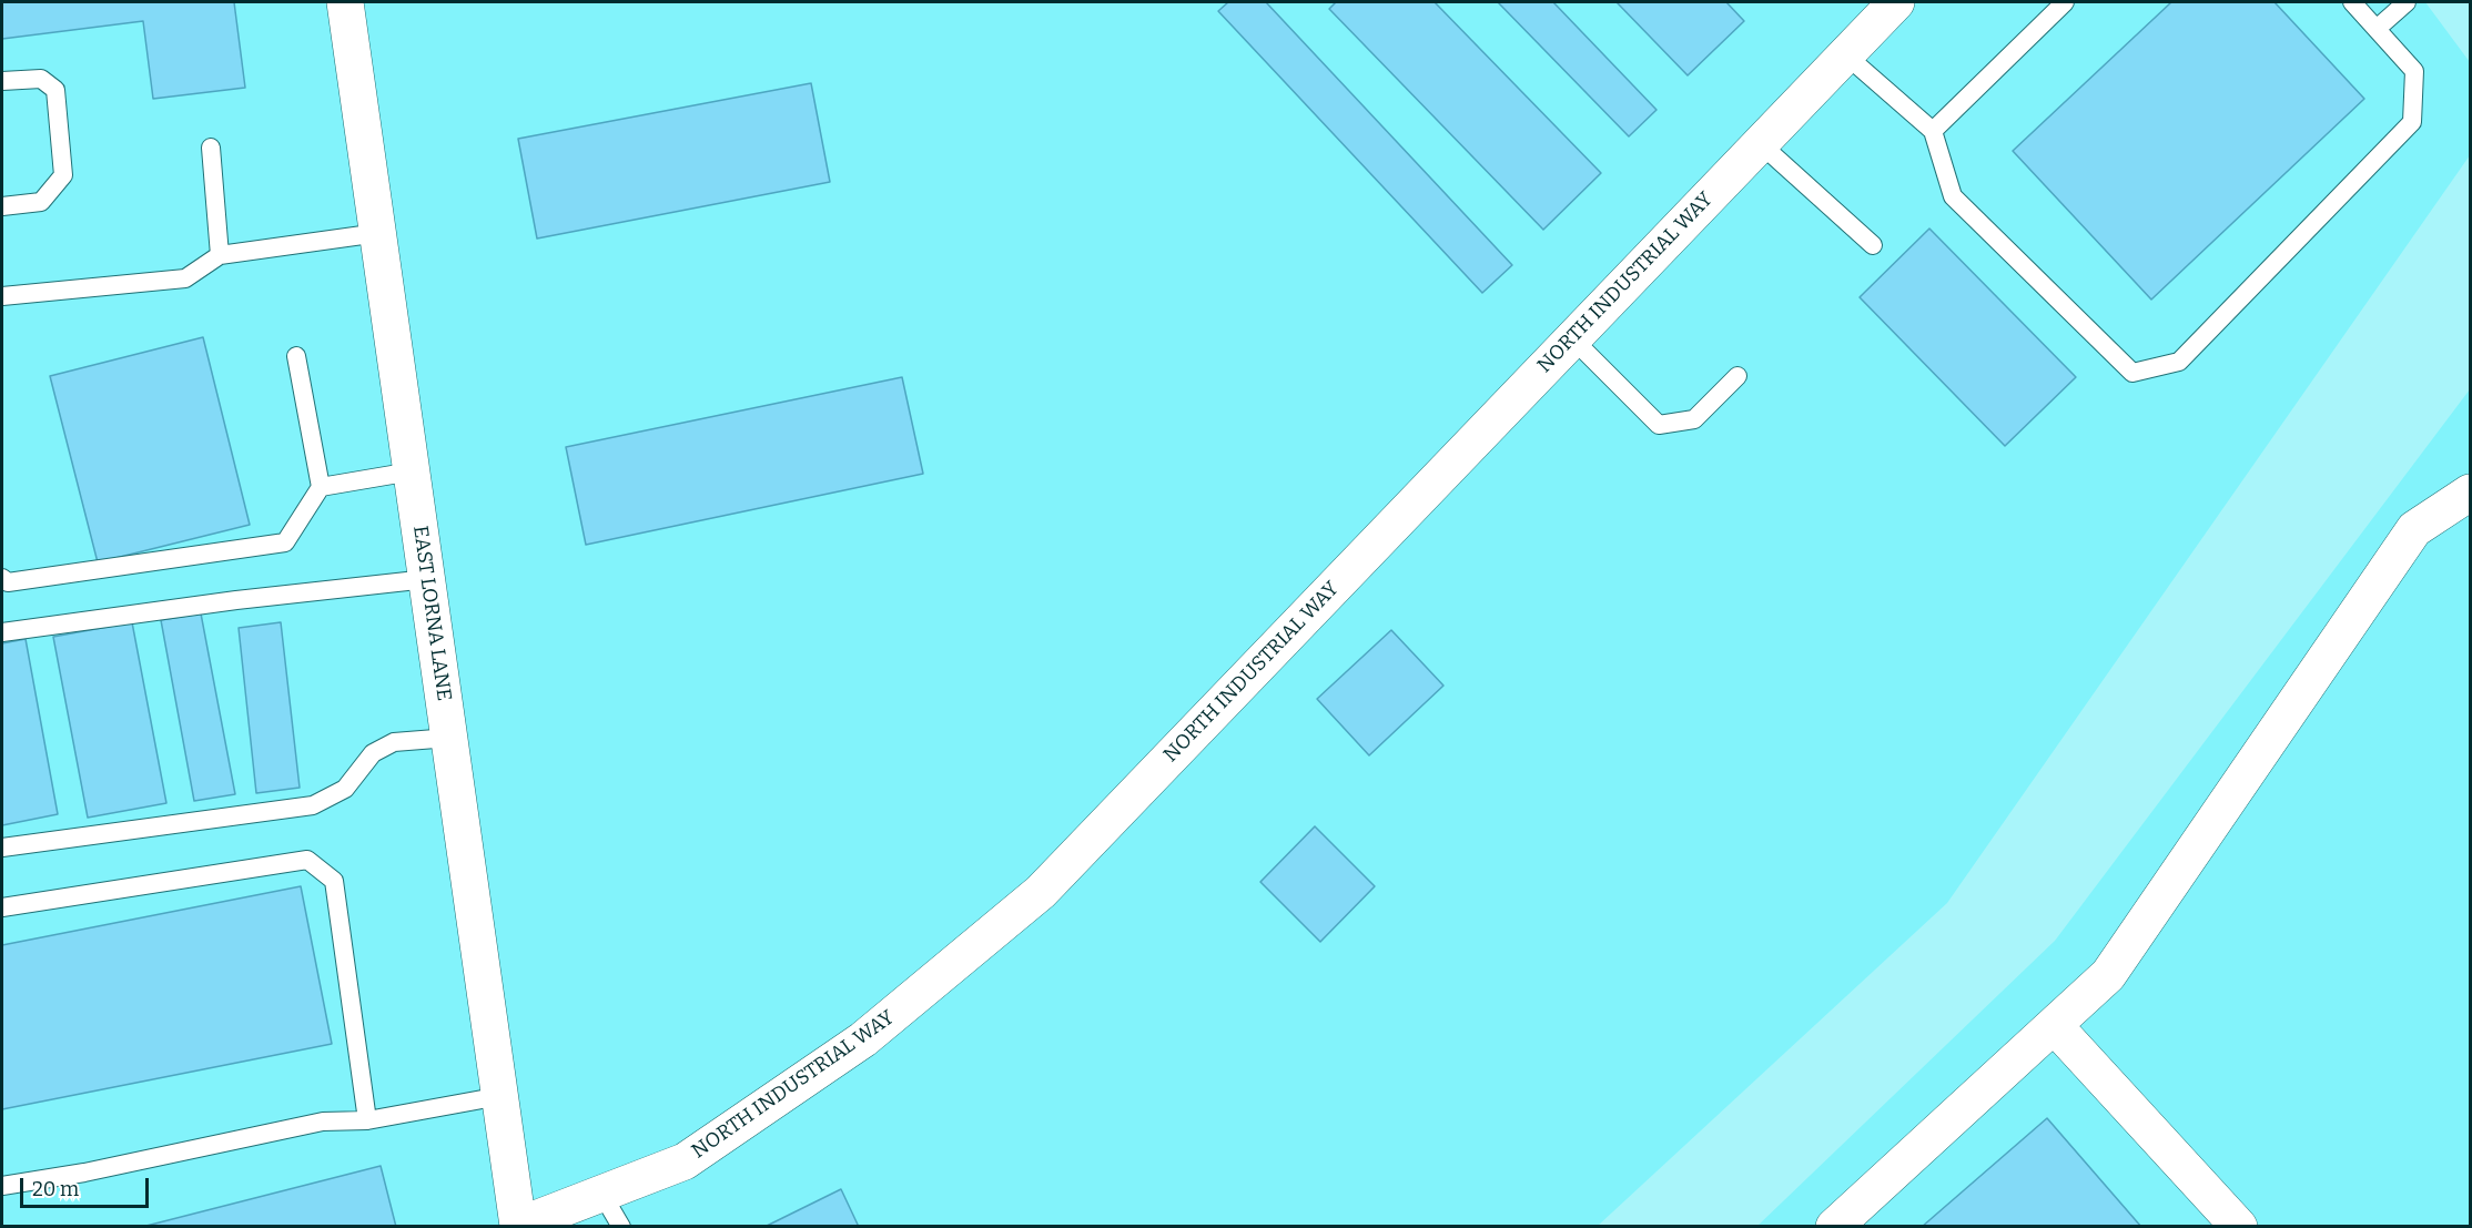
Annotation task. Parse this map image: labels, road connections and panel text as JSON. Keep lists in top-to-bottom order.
{
  "streets": {
    "street": ["NORTH INDUSTRIAL WAY", "EAST LORNA LANE"]
  },
  "crossings": [
    ["NORTH INDUSTRIAL WAY", "EAST LORNA LANE"]
  ],
  "scale_bar": "20 m"
}
